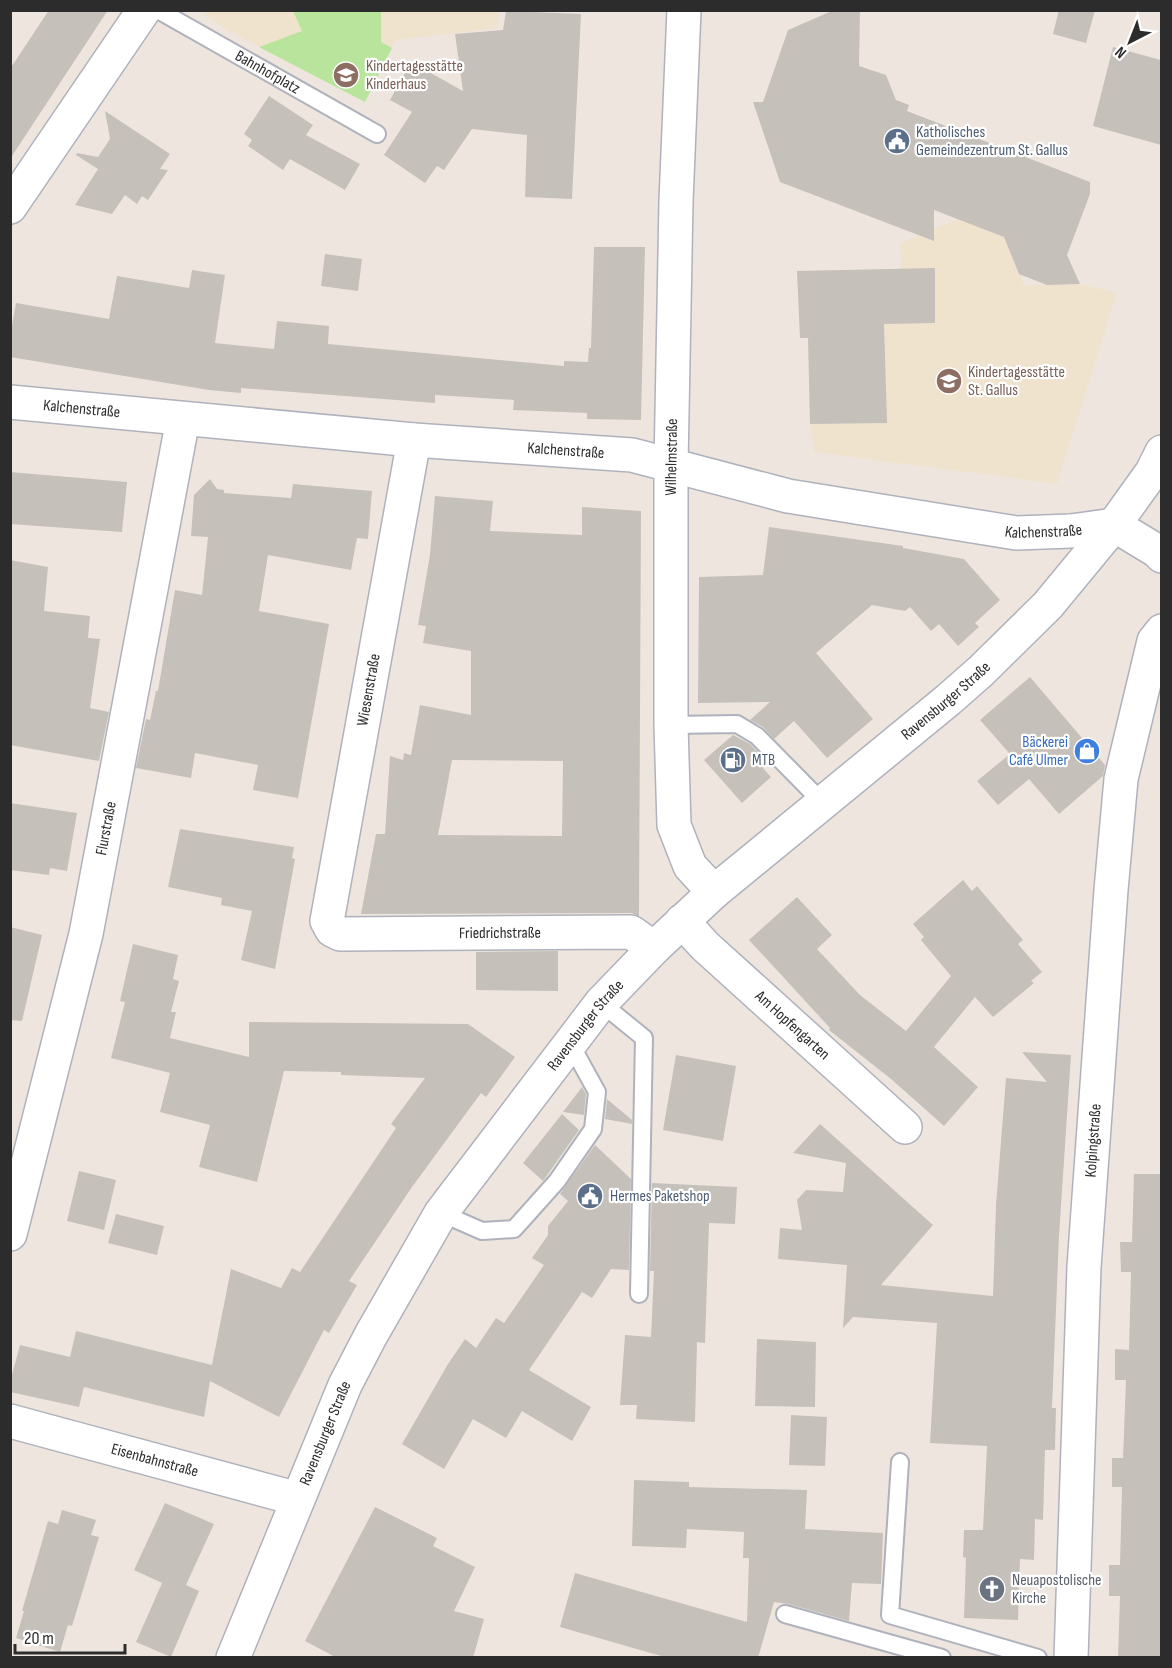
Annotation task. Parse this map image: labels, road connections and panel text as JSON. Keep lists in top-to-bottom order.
{
  "streets": {
    "street": [
      "Kalchenstraße",
      "Wilhelmstraße",
      "Wiesenstraße",
      "Ravensburger Straße",
      "Flurstraße",
      "Friedrichstraße",
      "Am Hopfengarten",
      "Kolpingstraße",
      "Eisenbahnstraße"
    ],
    "lane": ["Bahnhofplatz"]
  },
  "crossings": [
    ["Kalchenstraße", "Wilhelmstraße"],
    ["Kalchenstraße", "Wiesenstraße"],
    ["Kalchenstraße", "Ravensburger Straße"],
    ["Kalchenstraße", "Flurstraße"],
    ["Wilhelmstraße", "Ravensburger Straße"],
    ["Wiesenstraße", "Friedrichstraße"],
    ["Ravensburger Straße", "Friedrichstraße"],
    ["Ravensburger Straße", "Am Hopfengarten"],
    ["Ravensburger Straße", "Eisenbahnstraße"]
  ],
  "places": {
    "school or university": ["Kindertagesstätte Kinderhaus", "Kindertagesstätte St. Gallus"],
    "public building": ["Katholisches Gemeindezentrum St. Gallus", "Hermes Paketshop"],
    "shop": ["Bäckerei Café Ulmer"],
    "fuel station": ["MTB"],
    "church": ["Neuapostolische Kirche"]
  },
  "scale_bar": "20 m",
  "north": "bottom left"
}
